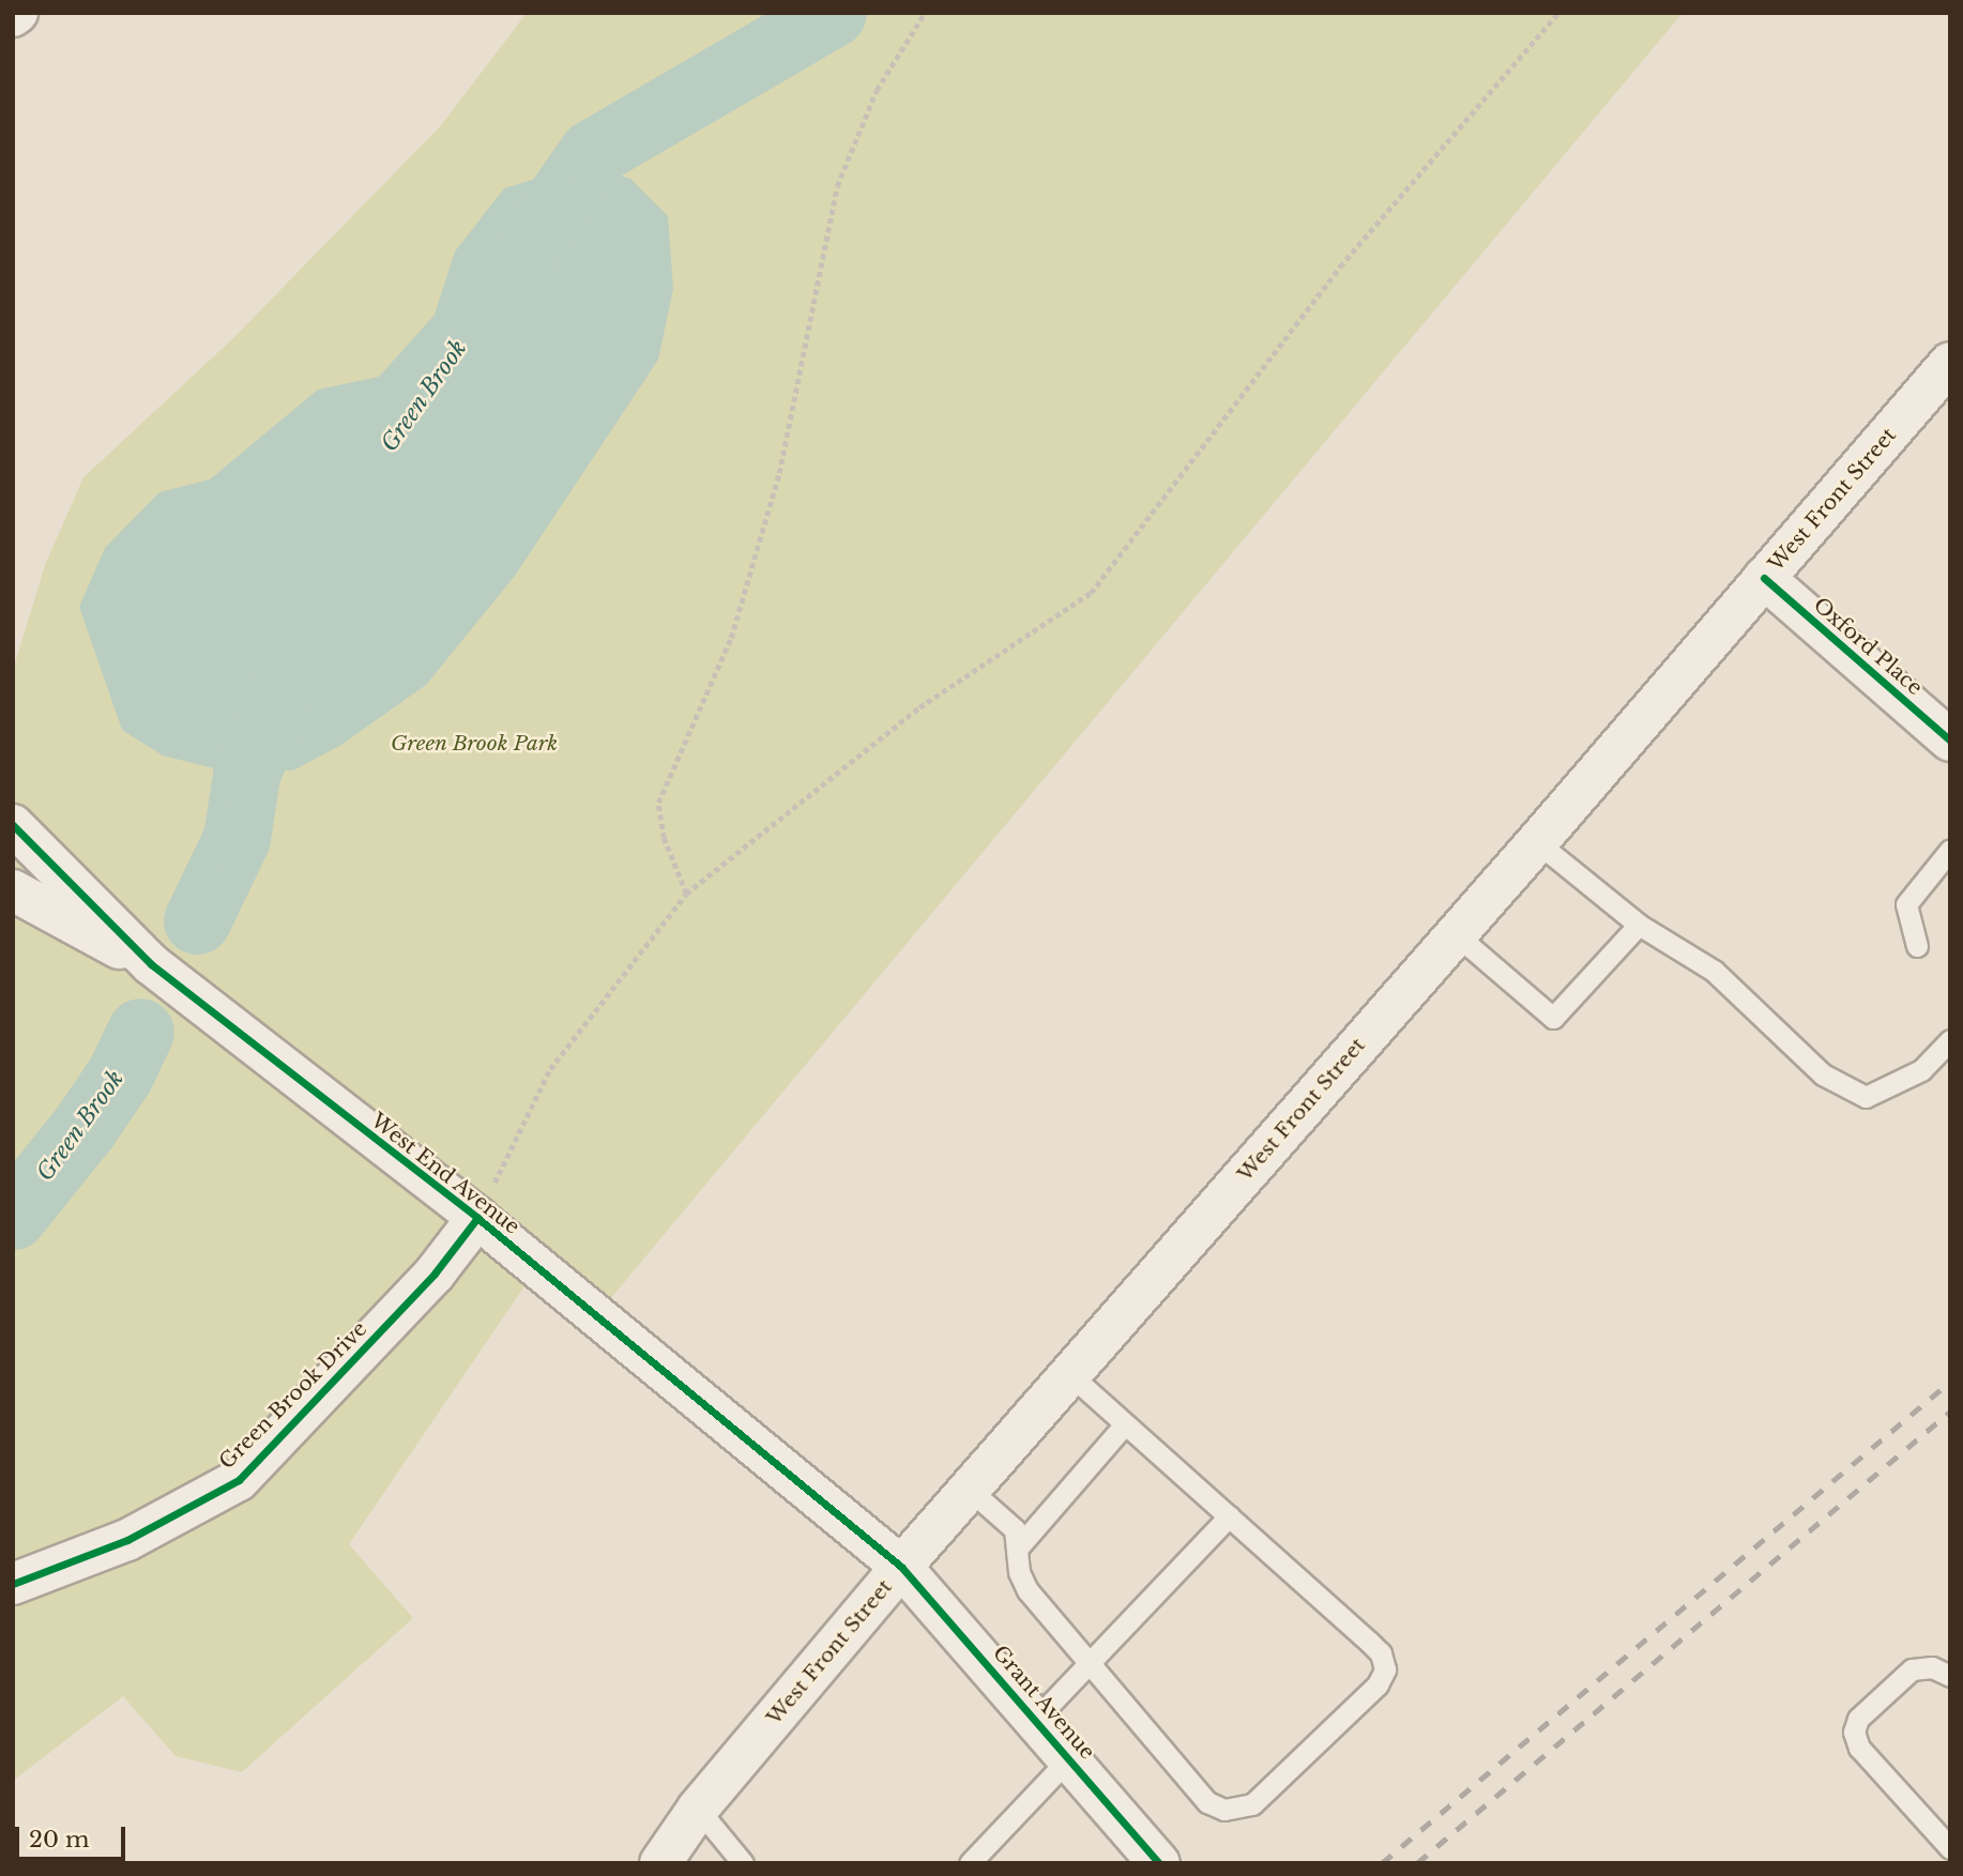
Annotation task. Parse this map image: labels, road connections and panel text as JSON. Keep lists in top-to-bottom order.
{
  "streets": {
    "street": [
      "West Front Street",
      "Oxford Place",
      "West End Avenue",
      "Green Brook Drive",
      "Grant Avenue"
    ]
  },
  "crossings": [
    ["West Front Street", "Oxford Place"],
    ["West Front Street", "West End Avenue"],
    ["West Front Street", "Grant Avenue"],
    ["West End Avenue", "Green Brook Drive"],
    ["West End Avenue", "Grant Avenue"]
  ],
  "water": ["Green Brook"],
  "parks": ["Green Brook Park"],
  "scale_bar": "20 m"
}
